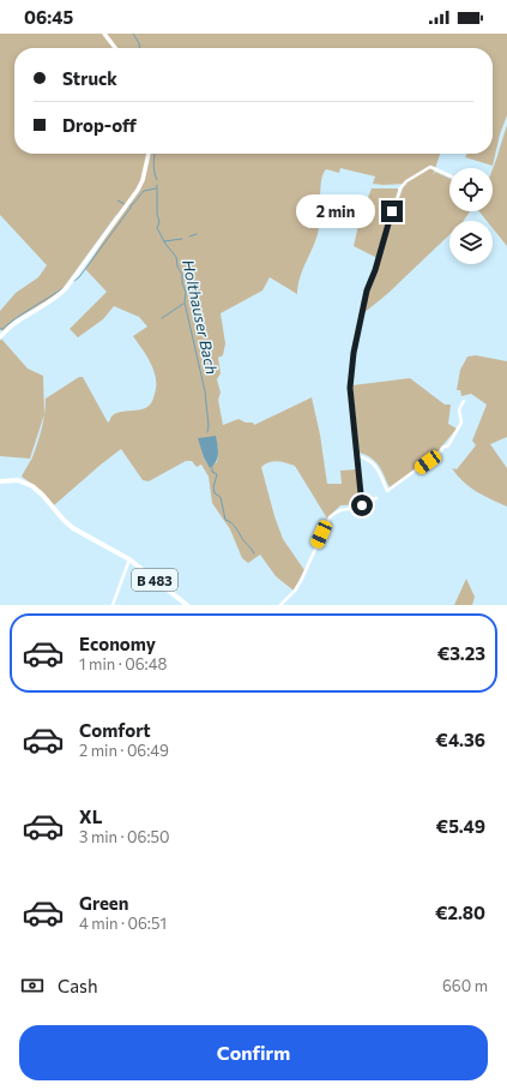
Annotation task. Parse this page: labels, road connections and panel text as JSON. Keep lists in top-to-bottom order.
{
  "streets": {
    "main road": ["B 483"]
  },
  "water": ["Holthauser Bach"],
  "page": {
    "status": "06:45",
    "banner": ["Struck", "Drop-off"],
    "bubble": "2 min",
    "list": [
      {
        "name": "Economy",
        "note": "1 min · 06:48",
        "value": "€3.23"
      },
      {
        "name": "Comfort",
        "note": "2 min · 06:49",
        "value": "€4.36"
      },
      {
        "name": "XL",
        "note": "3 min · 06:50",
        "value": "€5.49"
      },
      {
        "name": "Green",
        "note": "4 min · 06:51",
        "value": "€2.80"
      }
    ],
    "pay": ["Cash", "660 m"],
    "buttons": "Confirm"
  }
}
